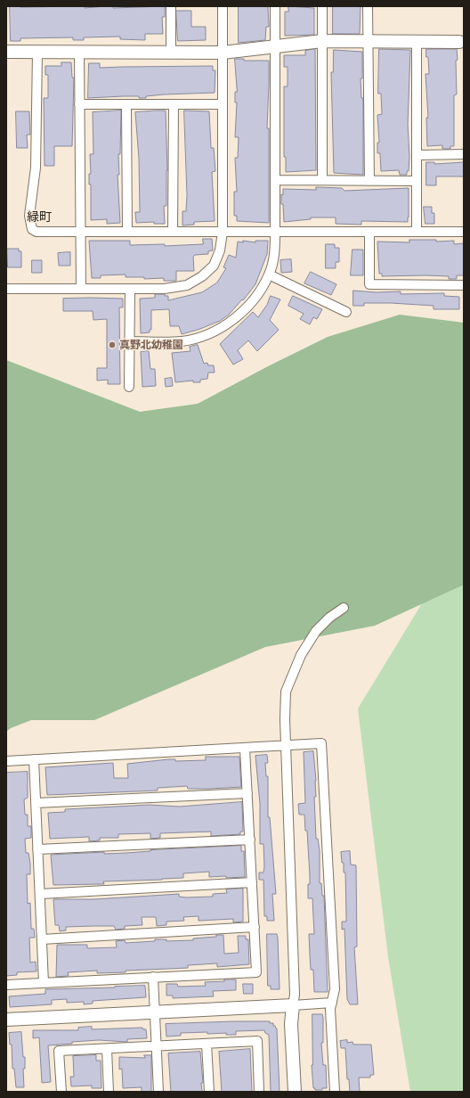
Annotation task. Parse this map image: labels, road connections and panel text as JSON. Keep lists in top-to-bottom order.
{
  "districts": ["緑町"],
  "places": ["真野北幼稚園"]
}
